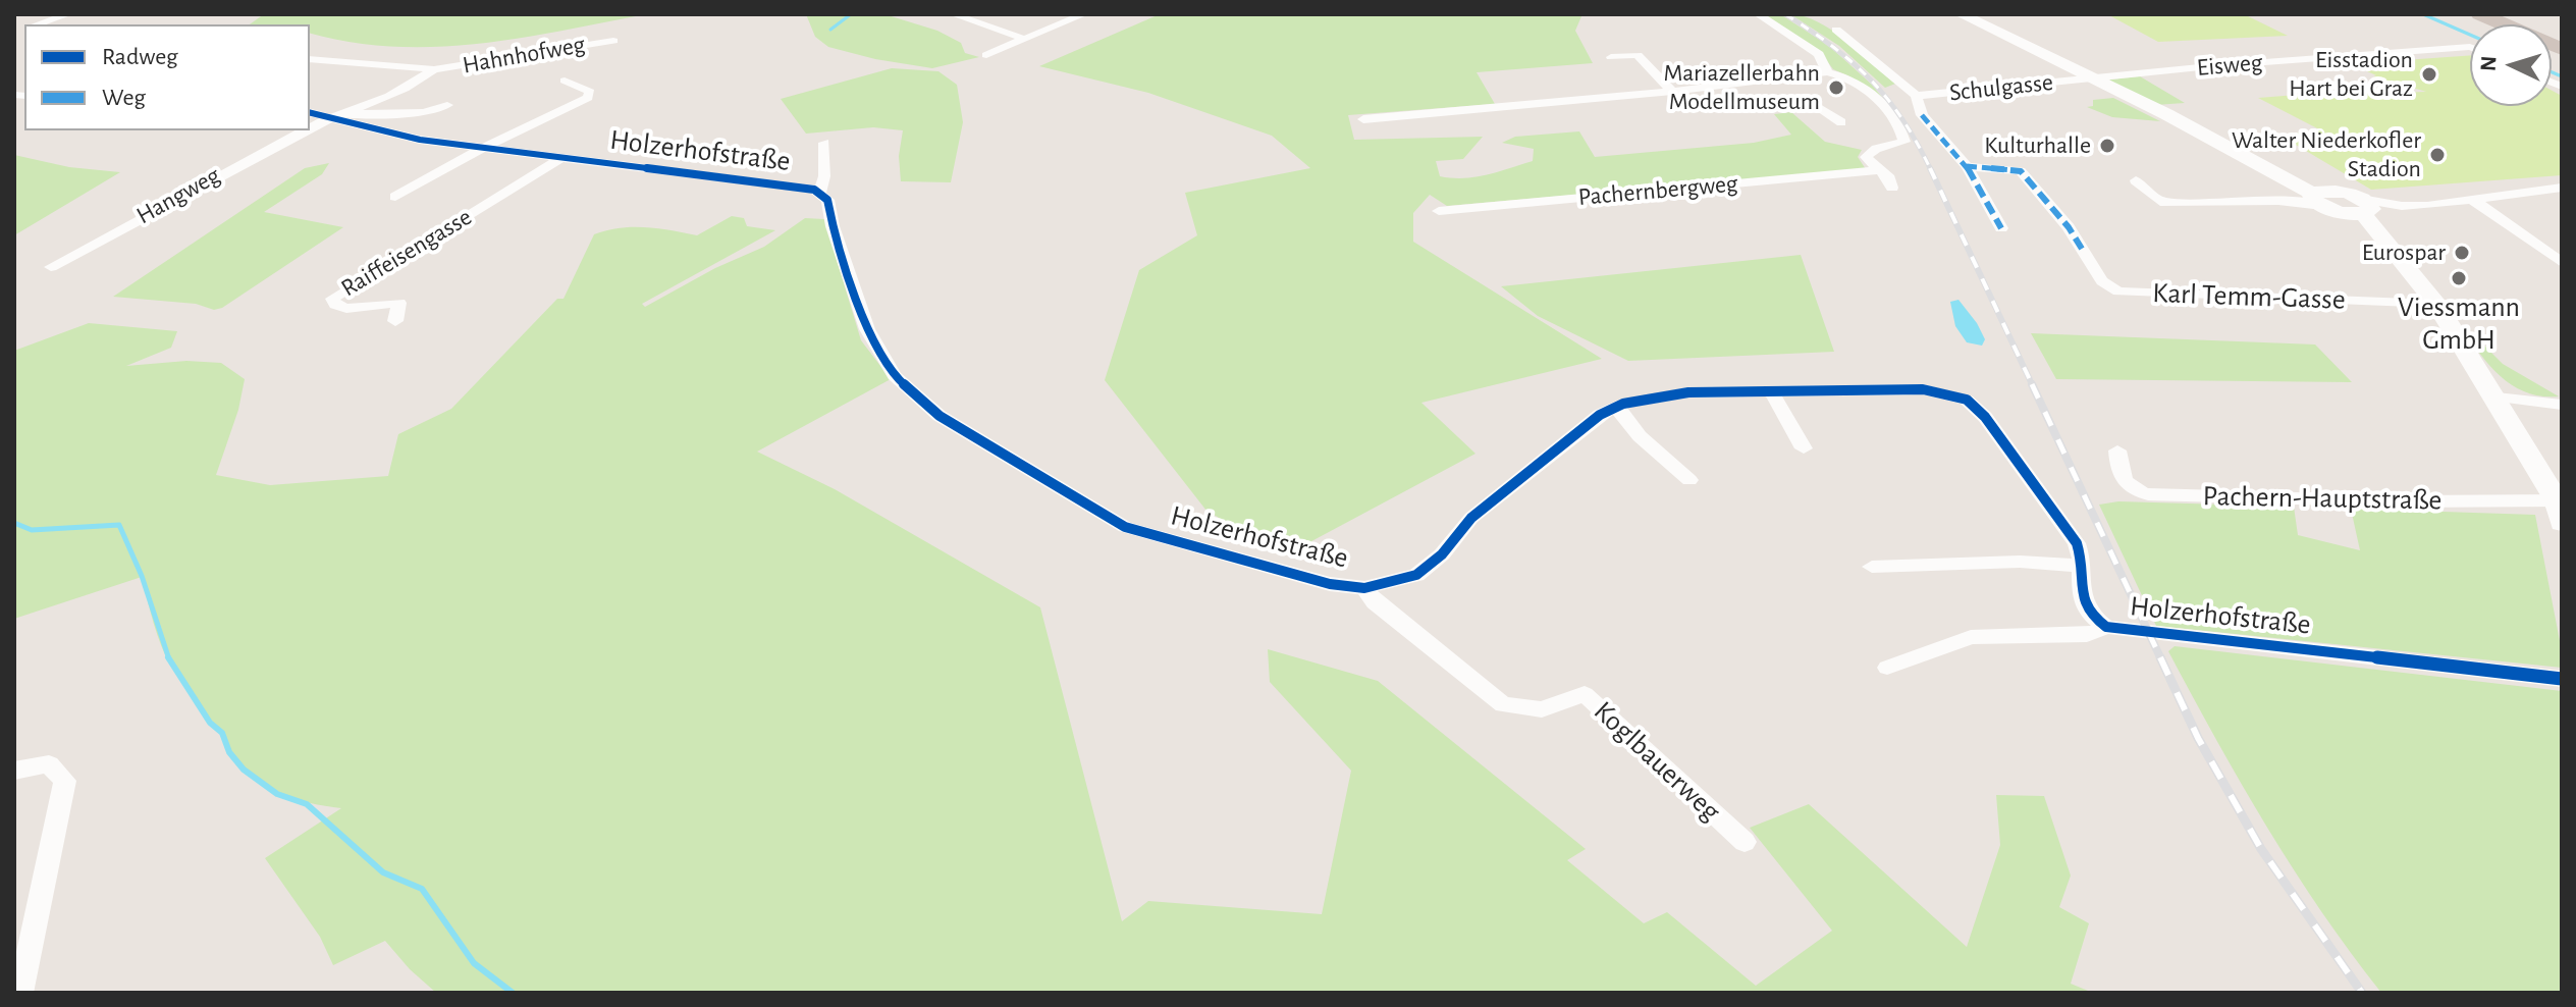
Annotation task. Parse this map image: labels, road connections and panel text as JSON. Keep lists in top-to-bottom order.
{
  "streets": {
    "main road": ["Pachern-Hauptstraße"],
    "street": [
      "Hahnhofweg",
      "Eisweg",
      "Schulgasse",
      "Holzerhofstraße",
      "Pachernbergweg",
      "Hangweg",
      "Raiffeisengasse",
      "Karl Temm-Gasse",
      "Koglbauerweg"
    ]
  },
  "crossings": [
    ["Hahnhofweg", "Holzerhofstraße"],
    ["Hahnhofweg", "Hangweg"],
    ["Eisweg", "Schulgasse"],
    ["Eisweg", "Pachern-Hauptstraße"],
    ["Schulgasse", "Karl Temm-Gasse"],
    ["Schulgasse", "Pachern-Hauptstraße"],
    ["Holzerhofstraße", "Hangweg"],
    ["Holzerhofstraße", "Raiffeisengasse"],
    ["Holzerhofstraße", "Koglbauerweg"],
    ["Karl Temm-Gasse", "Pachern-Hauptstraße"]
  ],
  "places": [
    "Eisstadion Hart bei Graz",
    "Mariazellerbahn Modellmuseum",
    "Kulturhalle",
    "Walter Niederkofler Stadion",
    "Eurospar",
    "Viessmann GmbH"
  ],
  "legend": ["Radweg", "Weg"],
  "north": "left"
}
